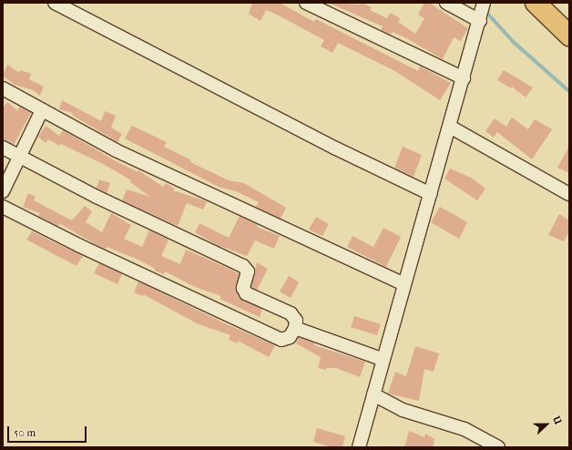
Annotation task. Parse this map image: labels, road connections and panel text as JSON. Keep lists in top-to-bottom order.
{
  "scale_bar": "50 m",
  "north": "right"
}
